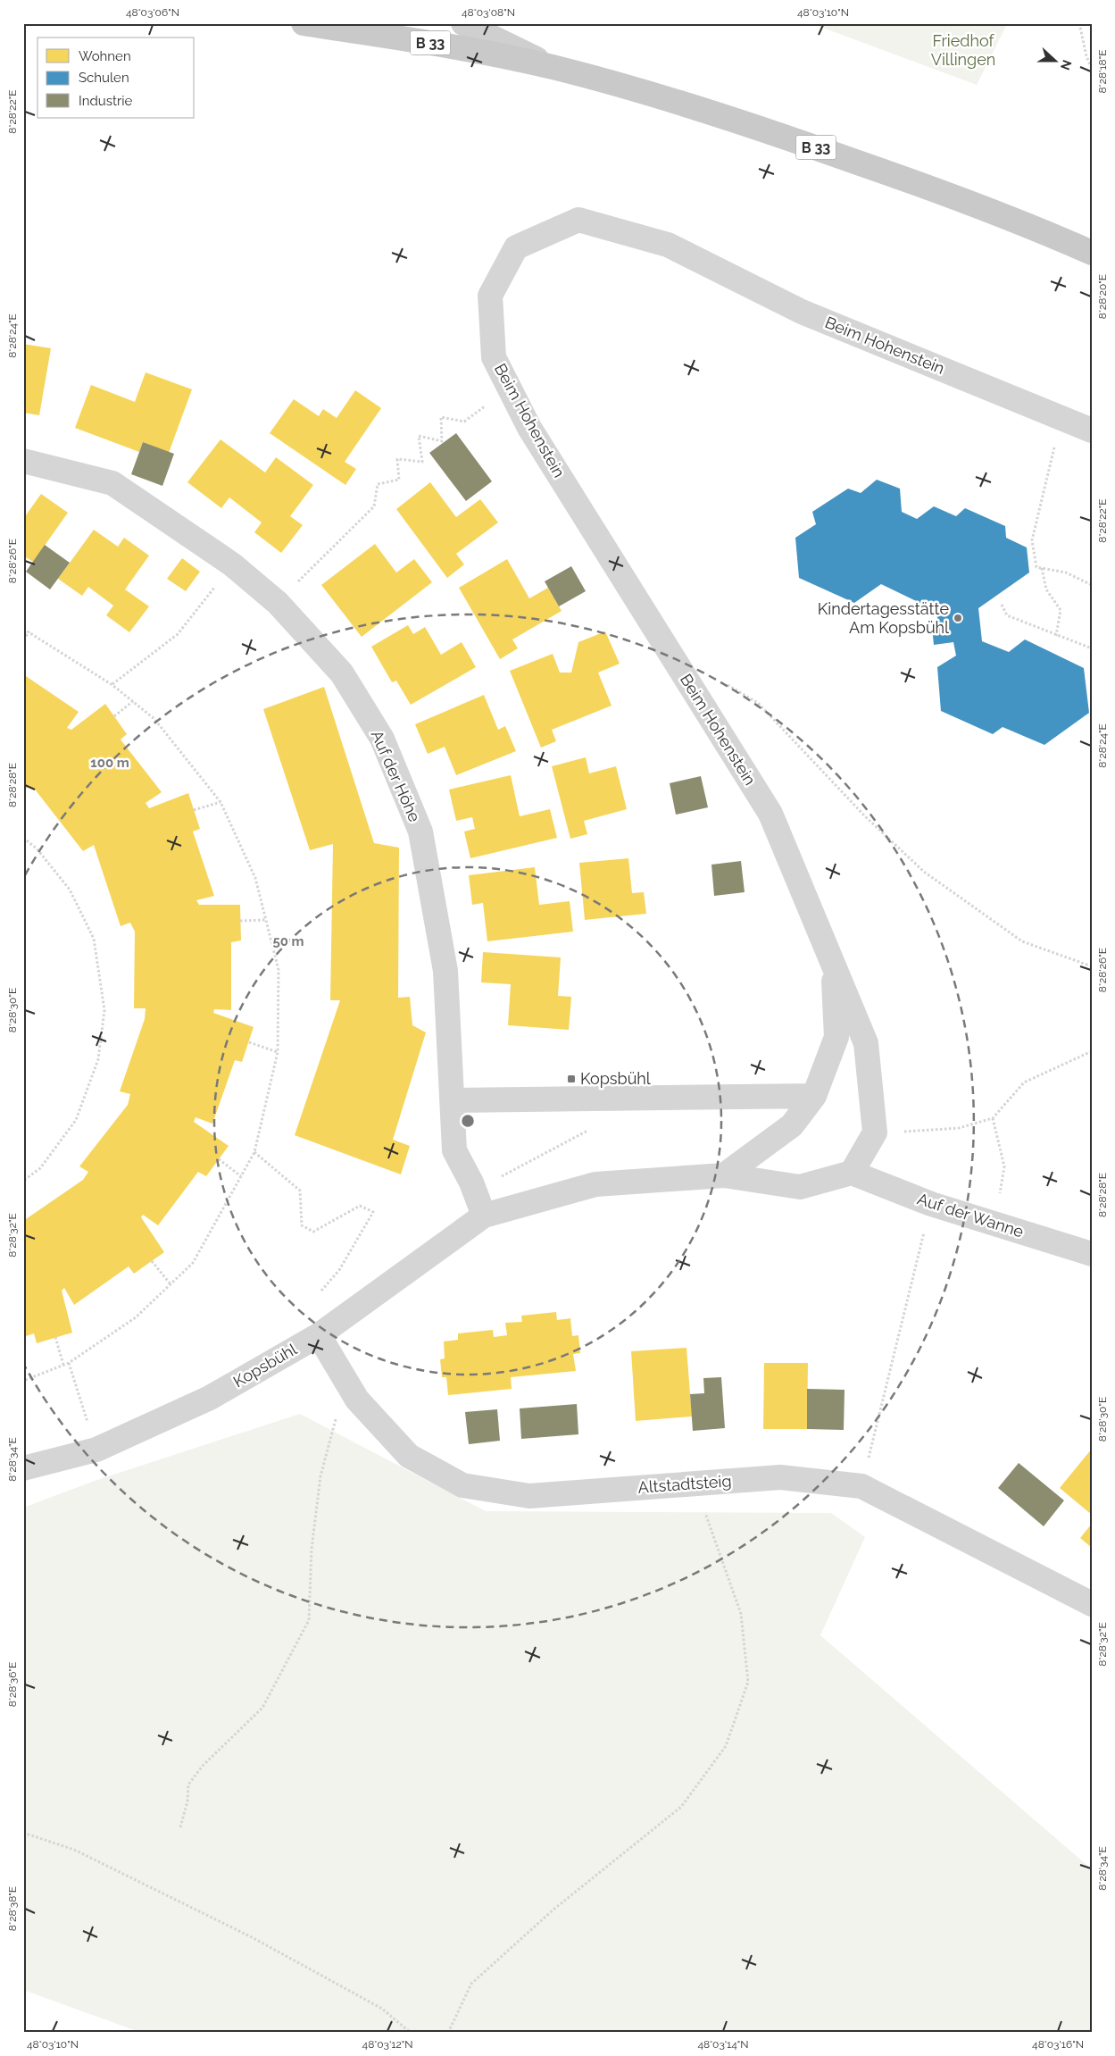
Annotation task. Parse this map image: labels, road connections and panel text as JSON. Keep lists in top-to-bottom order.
{
  "streets": {
    "main road": ["B 33"],
    "street": [
      "Beim Hohenstein",
      "Auf der Höhe",
      "Auf der Wanne",
      "Kopsbühl",
      "Altstadtsteig"
    ]
  },
  "crossings": [
    ["Beim Hohenstein", "Auf der Wanne"],
    ["Beim Hohenstein", "Kopsbühl"],
    ["Auf der Höhe", "Kopsbühl"],
    ["Auf der Wanne", "Kopsbühl"],
    ["Kopsbühl", "Altstadtsteig"]
  ],
  "parks": ["Friedhof Villingen"],
  "places": {
    "other": ["Kindertagesstätte Am Kopsbühl"],
    "transit": ["Kopsbühl"]
  },
  "legend": ["Wohnen", "Schulen", "Industrie"],
  "north": "right",
  "coordinates": [
    "48°03'06\"N",
    "48°03'08\"N",
    "48°03'10\"N",
    "8°28'18\"E",
    "8°28'22\"E",
    "8°28'20\"E",
    "8°28'24\"E",
    "8°28'26\"E",
    "8°28'28\"E",
    "8°28'30\"E",
    "8°28'32\"E",
    "8°28'34\"E",
    "8°28'36\"E",
    "8°28'38\"E",
    "48°03'12\"N",
    "48°03'14\"N",
    "48°03'16\"N"
  ],
  "rings": ["100 m", "50 m"]
}
